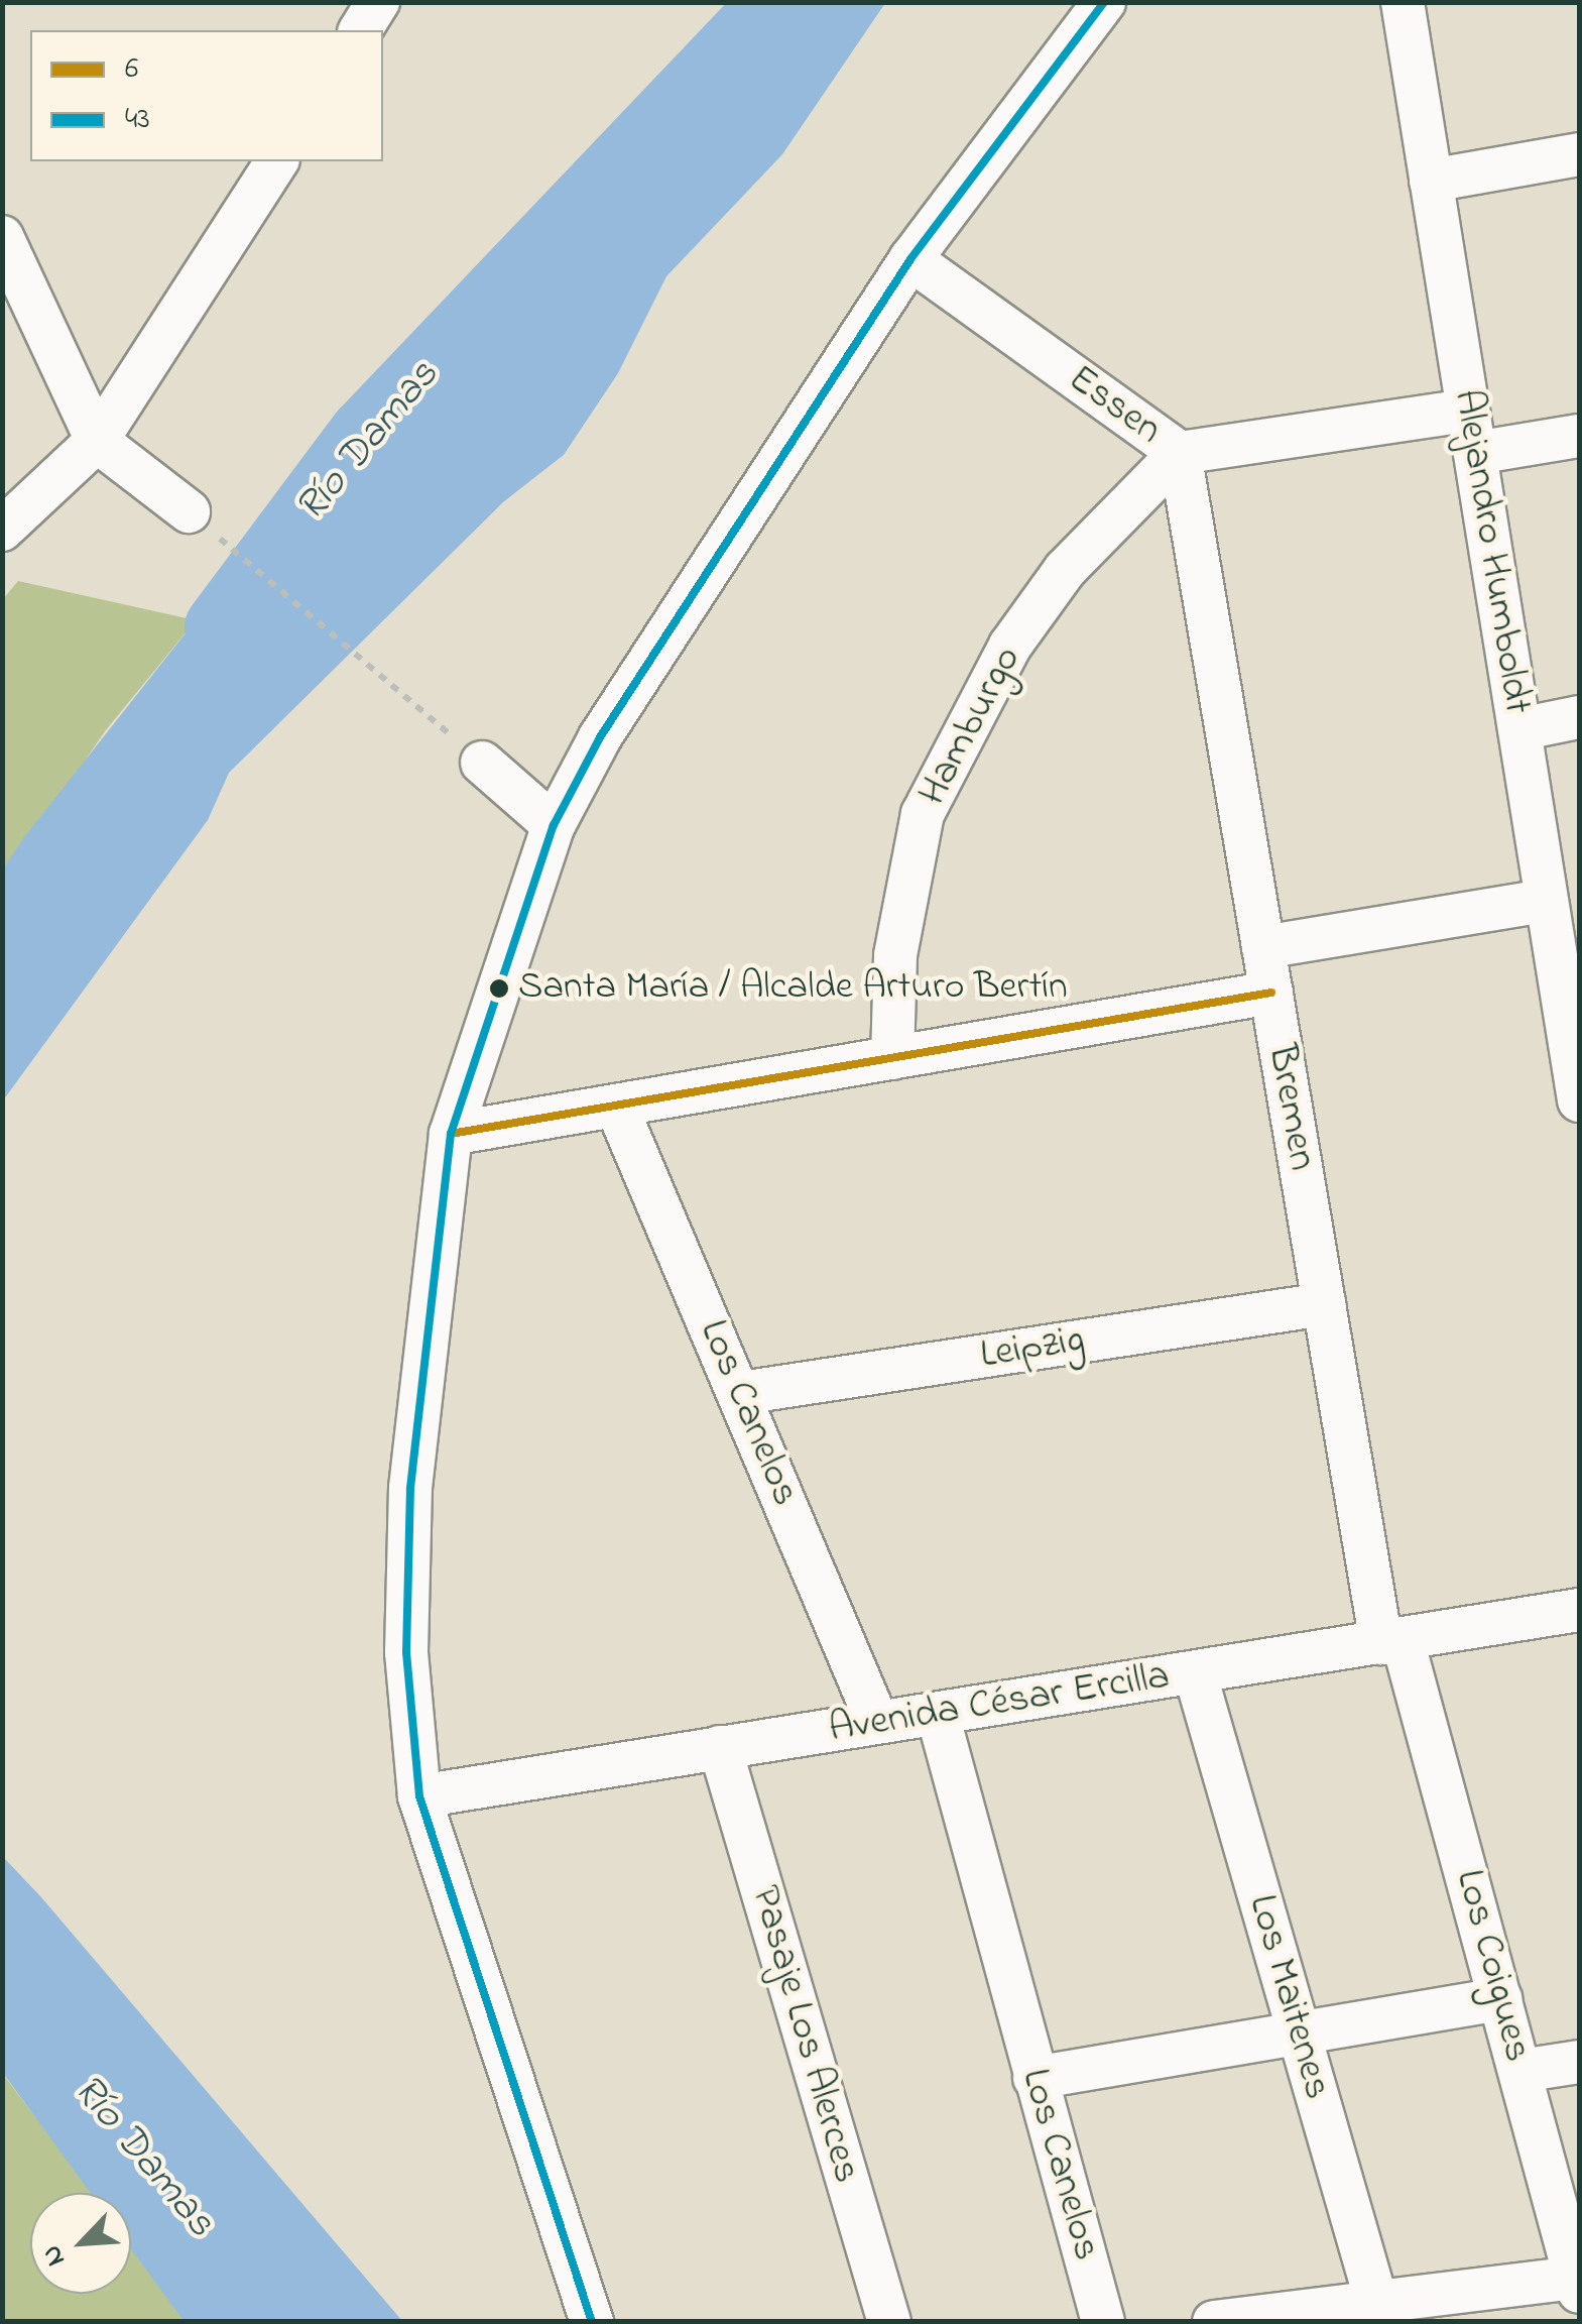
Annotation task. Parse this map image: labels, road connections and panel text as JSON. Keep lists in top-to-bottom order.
{
  "streets": {
    "street": [
      "Essen",
      "Alejandro Humboldt",
      "Hamburgo",
      "Bremen",
      "Leipzig",
      "Los Canelos",
      "Avenida César Ercilla",
      "Los Coigues",
      "Los Maitenes",
      "Pasaje Los Alerces"
    ]
  },
  "crossings": [
    ["Essen", "Alejandro Humboldt"],
    ["Essen", "Hamburgo"],
    ["Essen", "Bremen"],
    ["Hamburgo", "Bremen"],
    ["Bremen", "Leipzig"],
    ["Bremen", "Avenida César Ercilla"],
    ["Bremen", "Los Coigues"],
    ["Leipzig", "Los Canelos"],
    ["Los Canelos", "Avenida César Ercilla"],
    ["Avenida César Ercilla", "Los Coigues"],
    ["Avenida César Ercilla", "Los Maitenes"],
    ["Avenida César Ercilla", "Pasaje Los Alerces"]
  ],
  "water": ["Río Damas"],
  "places": ["Santa María / Alcalde Arturo Bertín"],
  "lines": ["transit line 43", "transit line 6"],
  "legend": ["6", "43"],
  "north": "bottom left"
}
